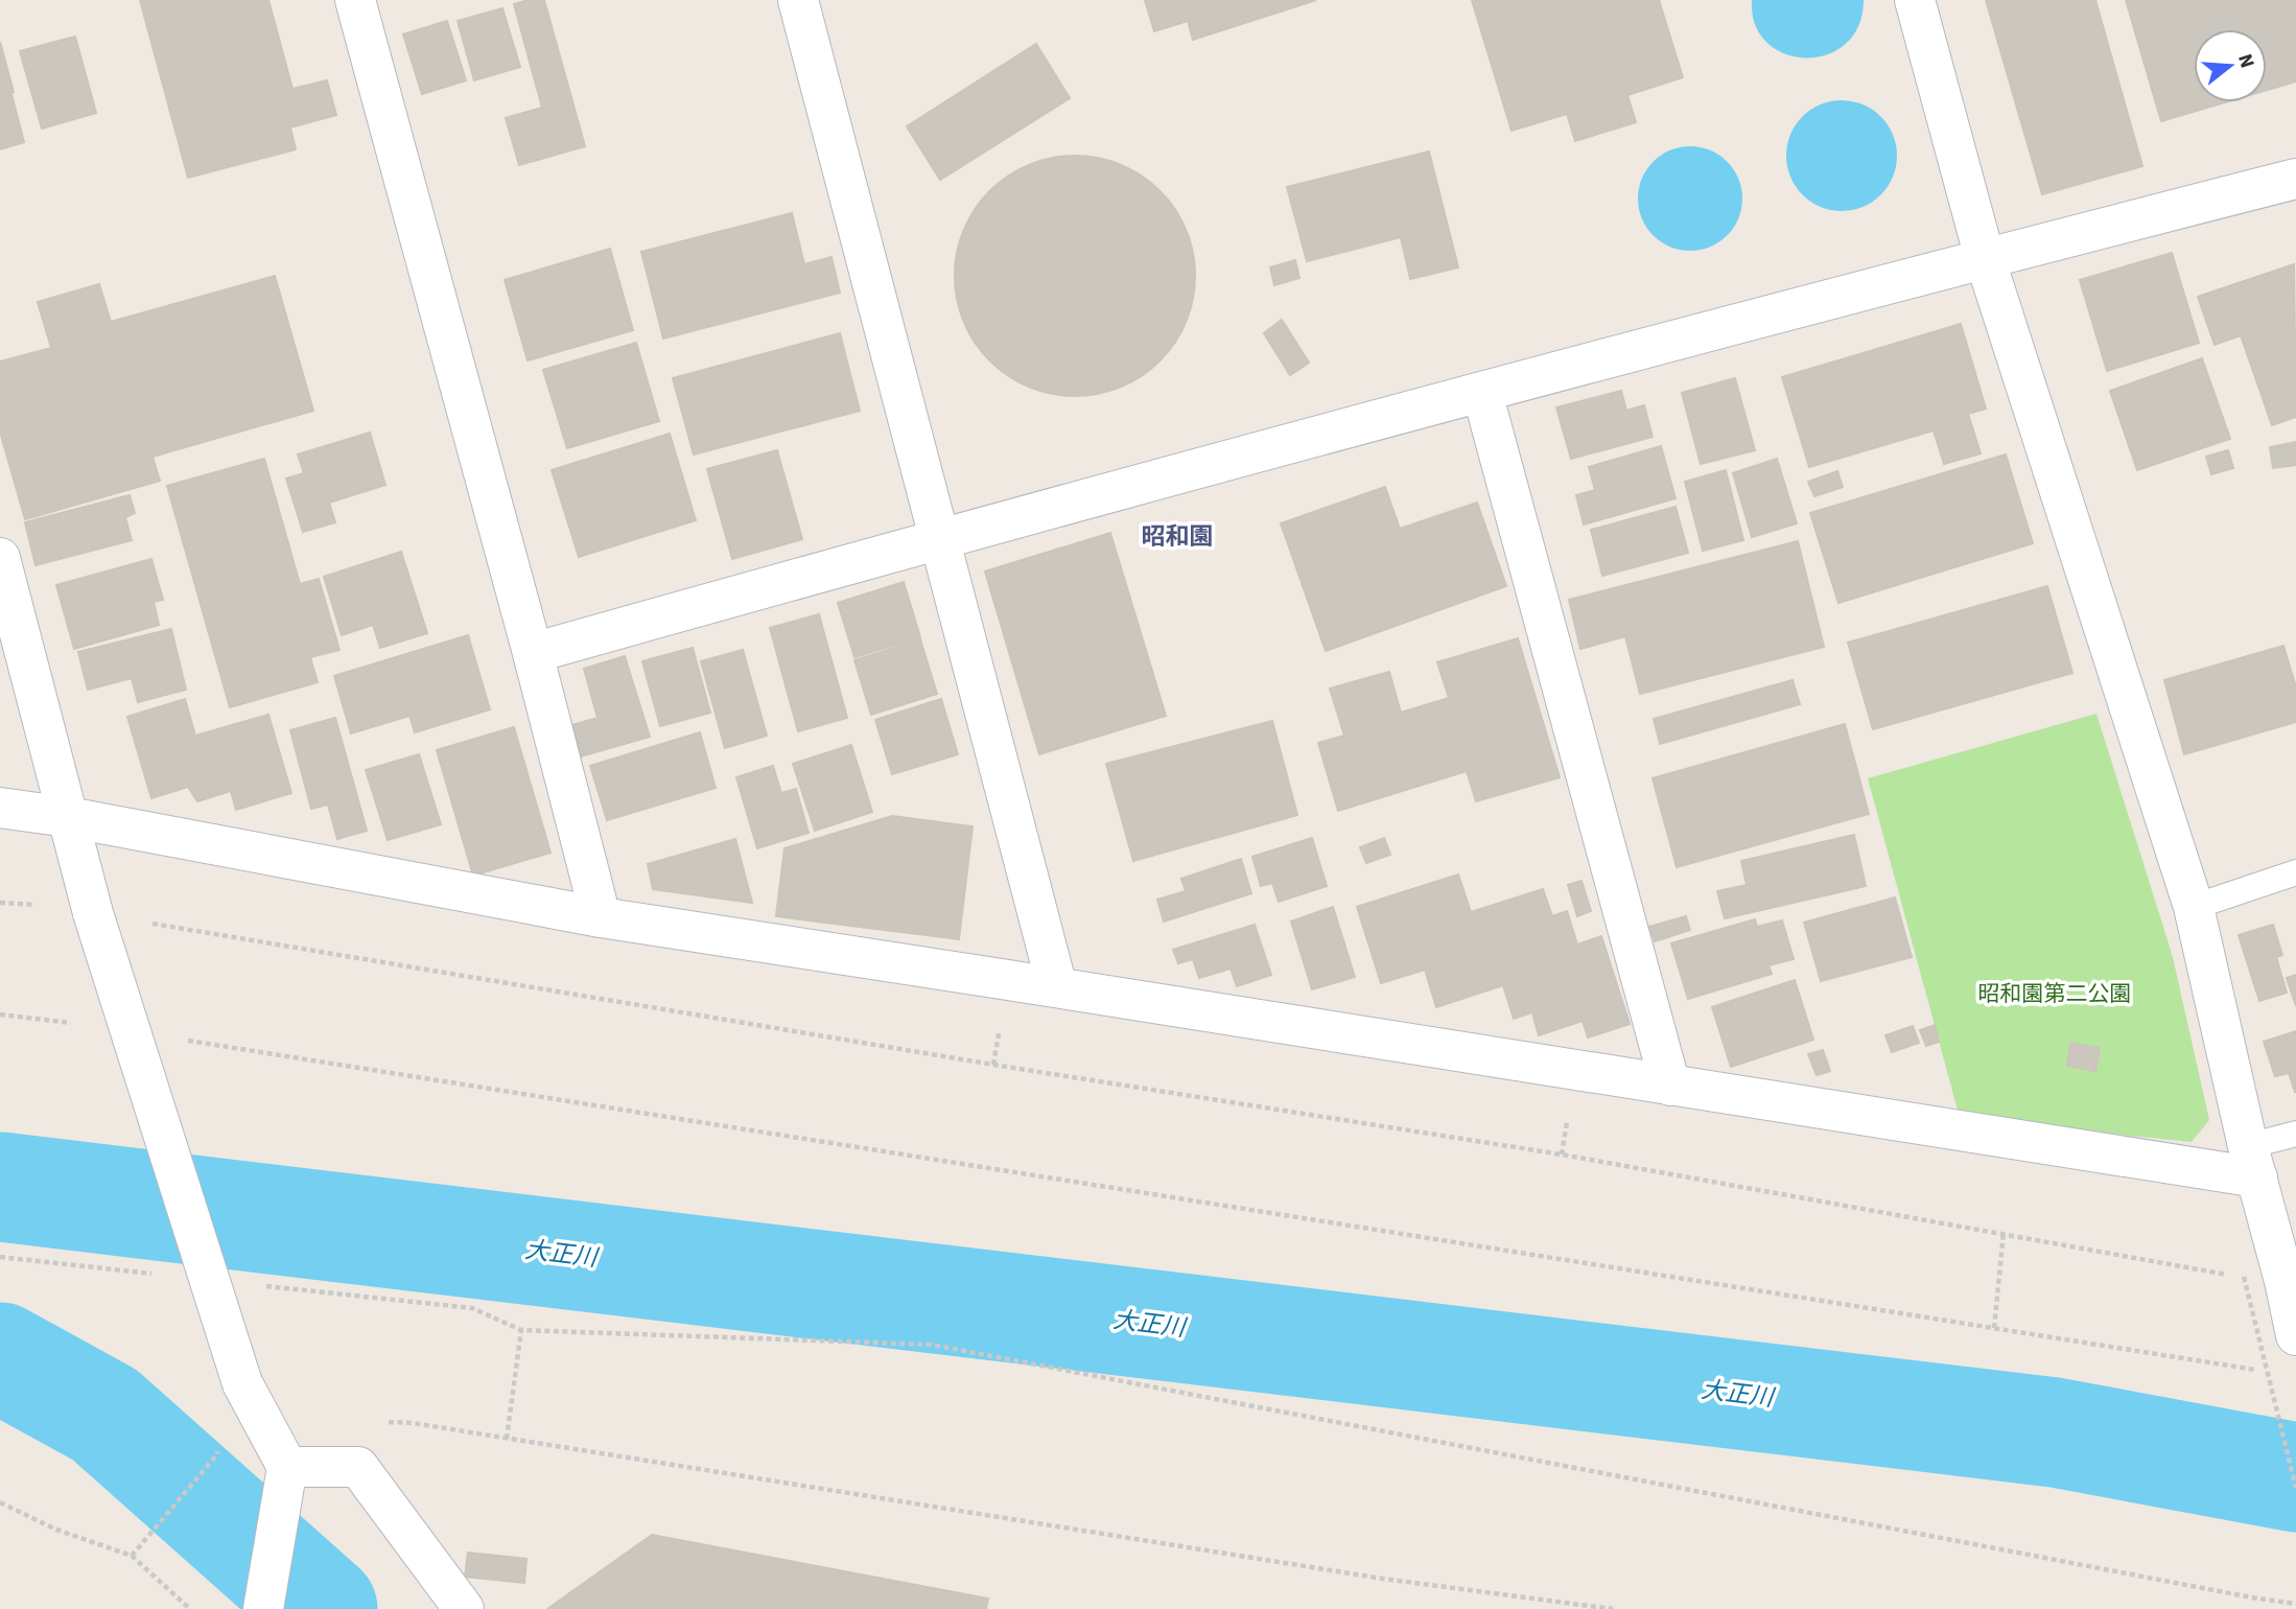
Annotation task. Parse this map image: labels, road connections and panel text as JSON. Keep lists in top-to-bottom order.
{
  "districts": ["昭和園"],
  "water": ["大正川"],
  "parks": ["昭和園第二公園"],
  "north": "right"
}
